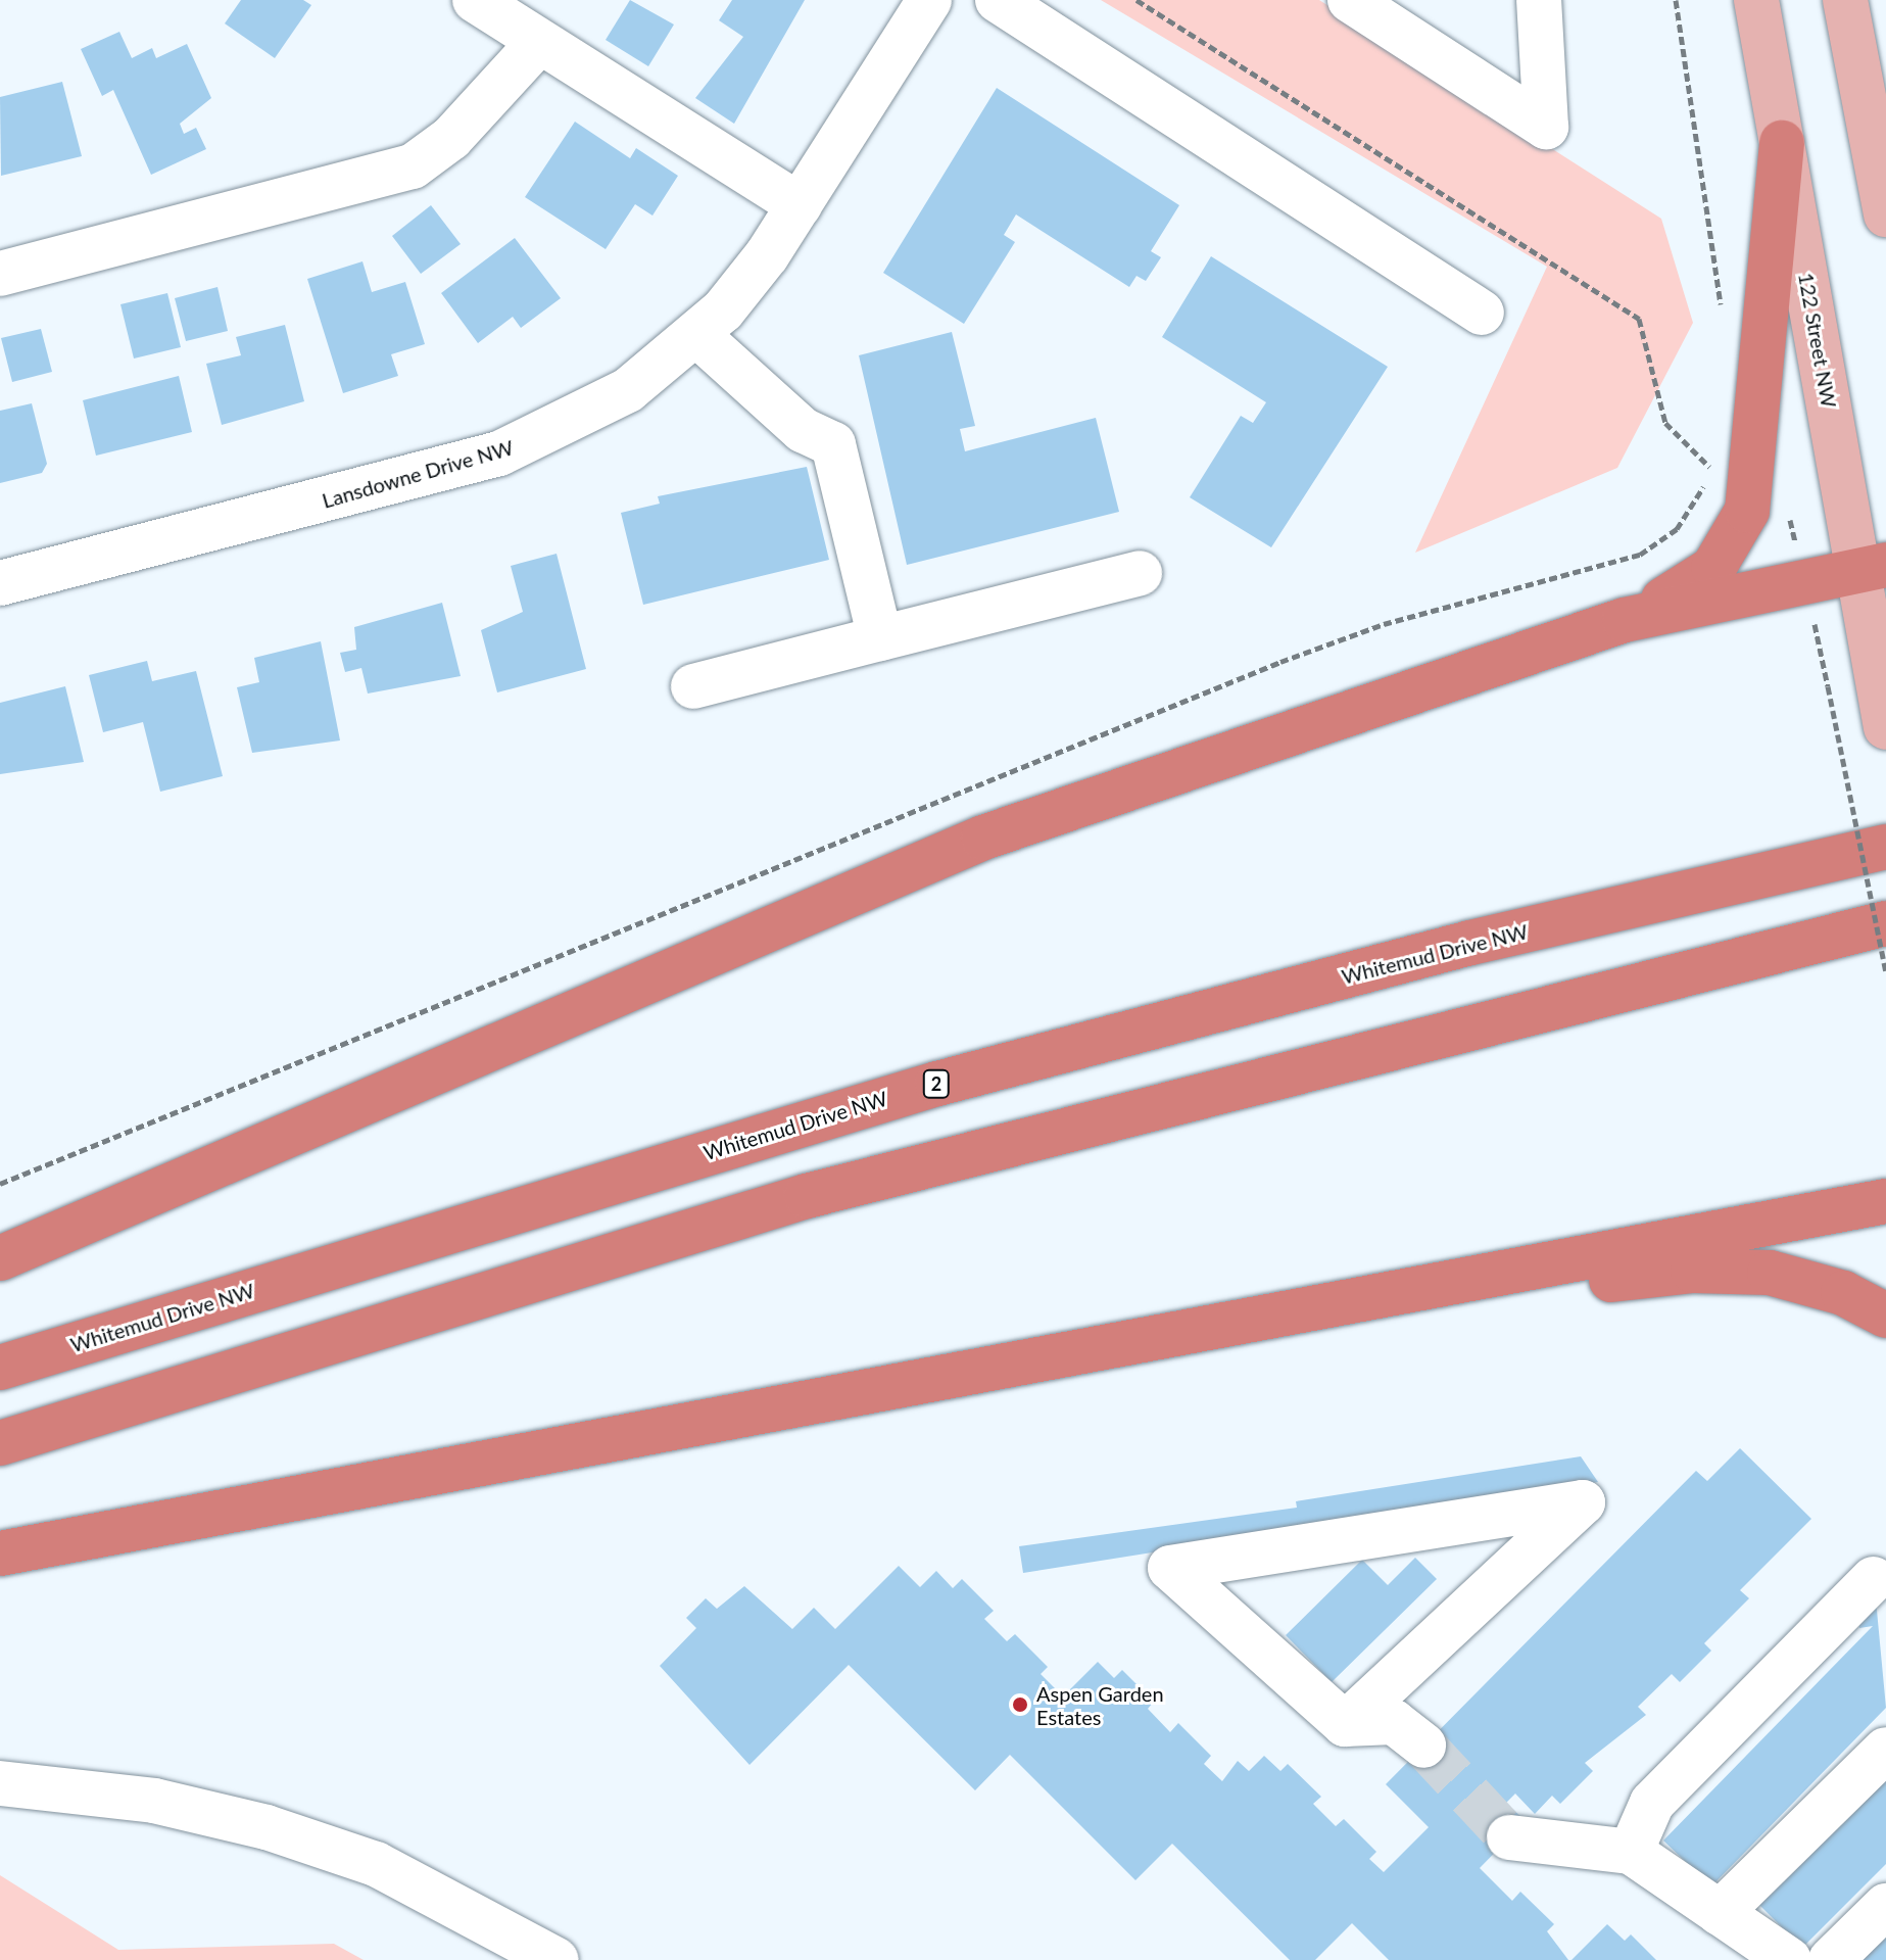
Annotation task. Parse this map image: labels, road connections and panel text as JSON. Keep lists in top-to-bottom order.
{
  "streets": {
    "highway": ["Whitemud Drive NW", "2"],
    "main road": ["122 Street NW"],
    "street": ["Lansdowne Drive NW"]
  },
  "places": ["Aspen Garden Estates"]
}
